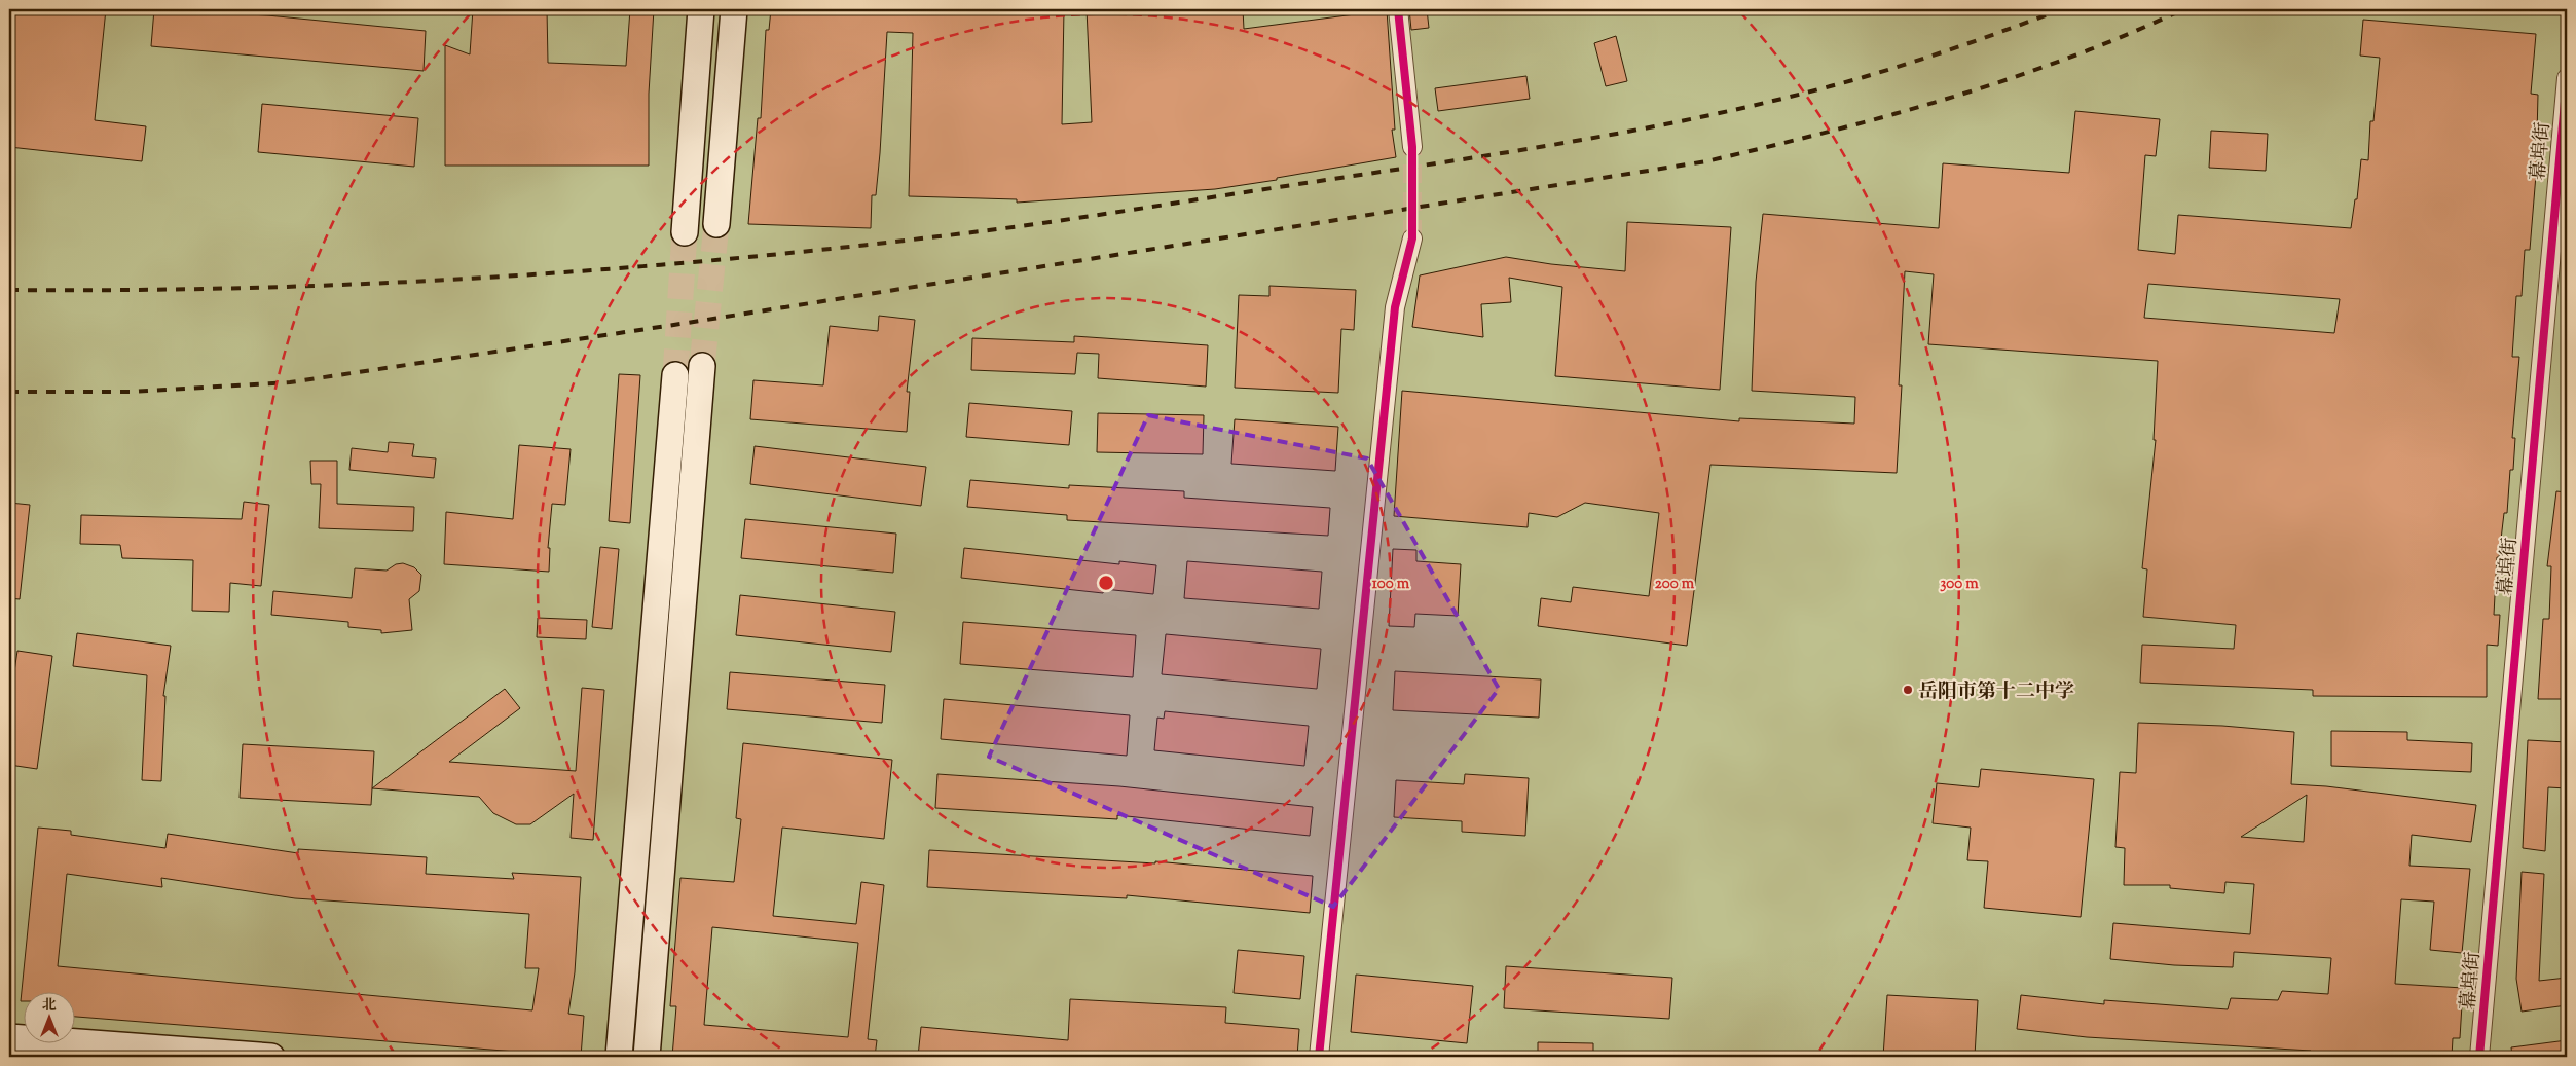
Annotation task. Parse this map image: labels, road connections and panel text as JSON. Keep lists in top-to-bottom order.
{
  "streets": {
    "street": ["幕埠街"]
  },
  "places": ["岳阳市第十二中学"],
  "north": "top",
  "rings": ["100 m", "200 m", "300 m"]
}
